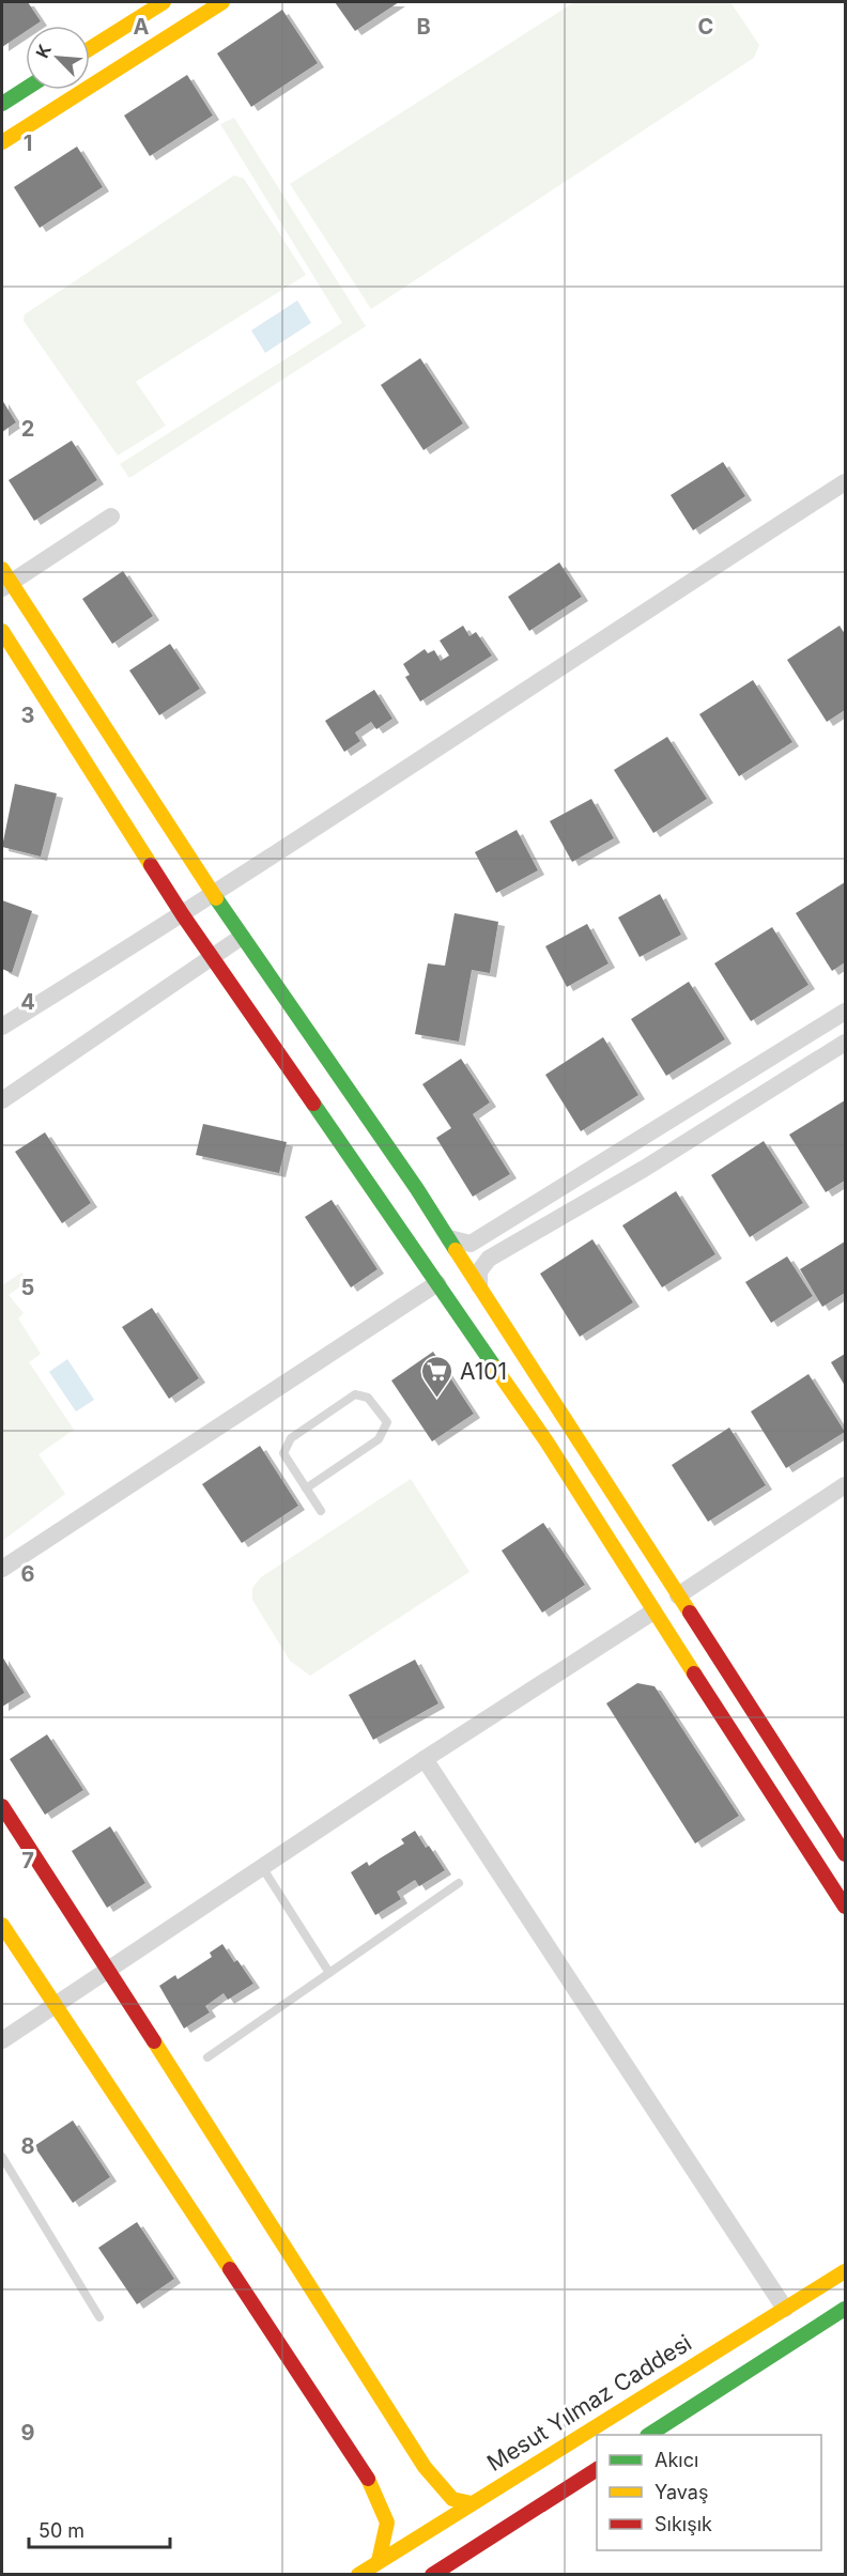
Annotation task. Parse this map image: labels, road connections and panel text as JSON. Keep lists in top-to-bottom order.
{
  "streets": {
    "main road": ["Mesut Yılmaz Caddesi"]
  },
  "places": {
    "supermarket": ["A101"]
  },
  "legend": ["Akıcı", "Yavaş", "Sıkışık"],
  "scale_bar": "50 m",
  "north": "top left",
  "grid": {
    "columns": ["A", "B", "C"],
    "rows": [
      "1",
      "2",
      "3",
      "4",
      "5",
      "6",
      "7",
      "8",
      "9"
    ]
  }
}
